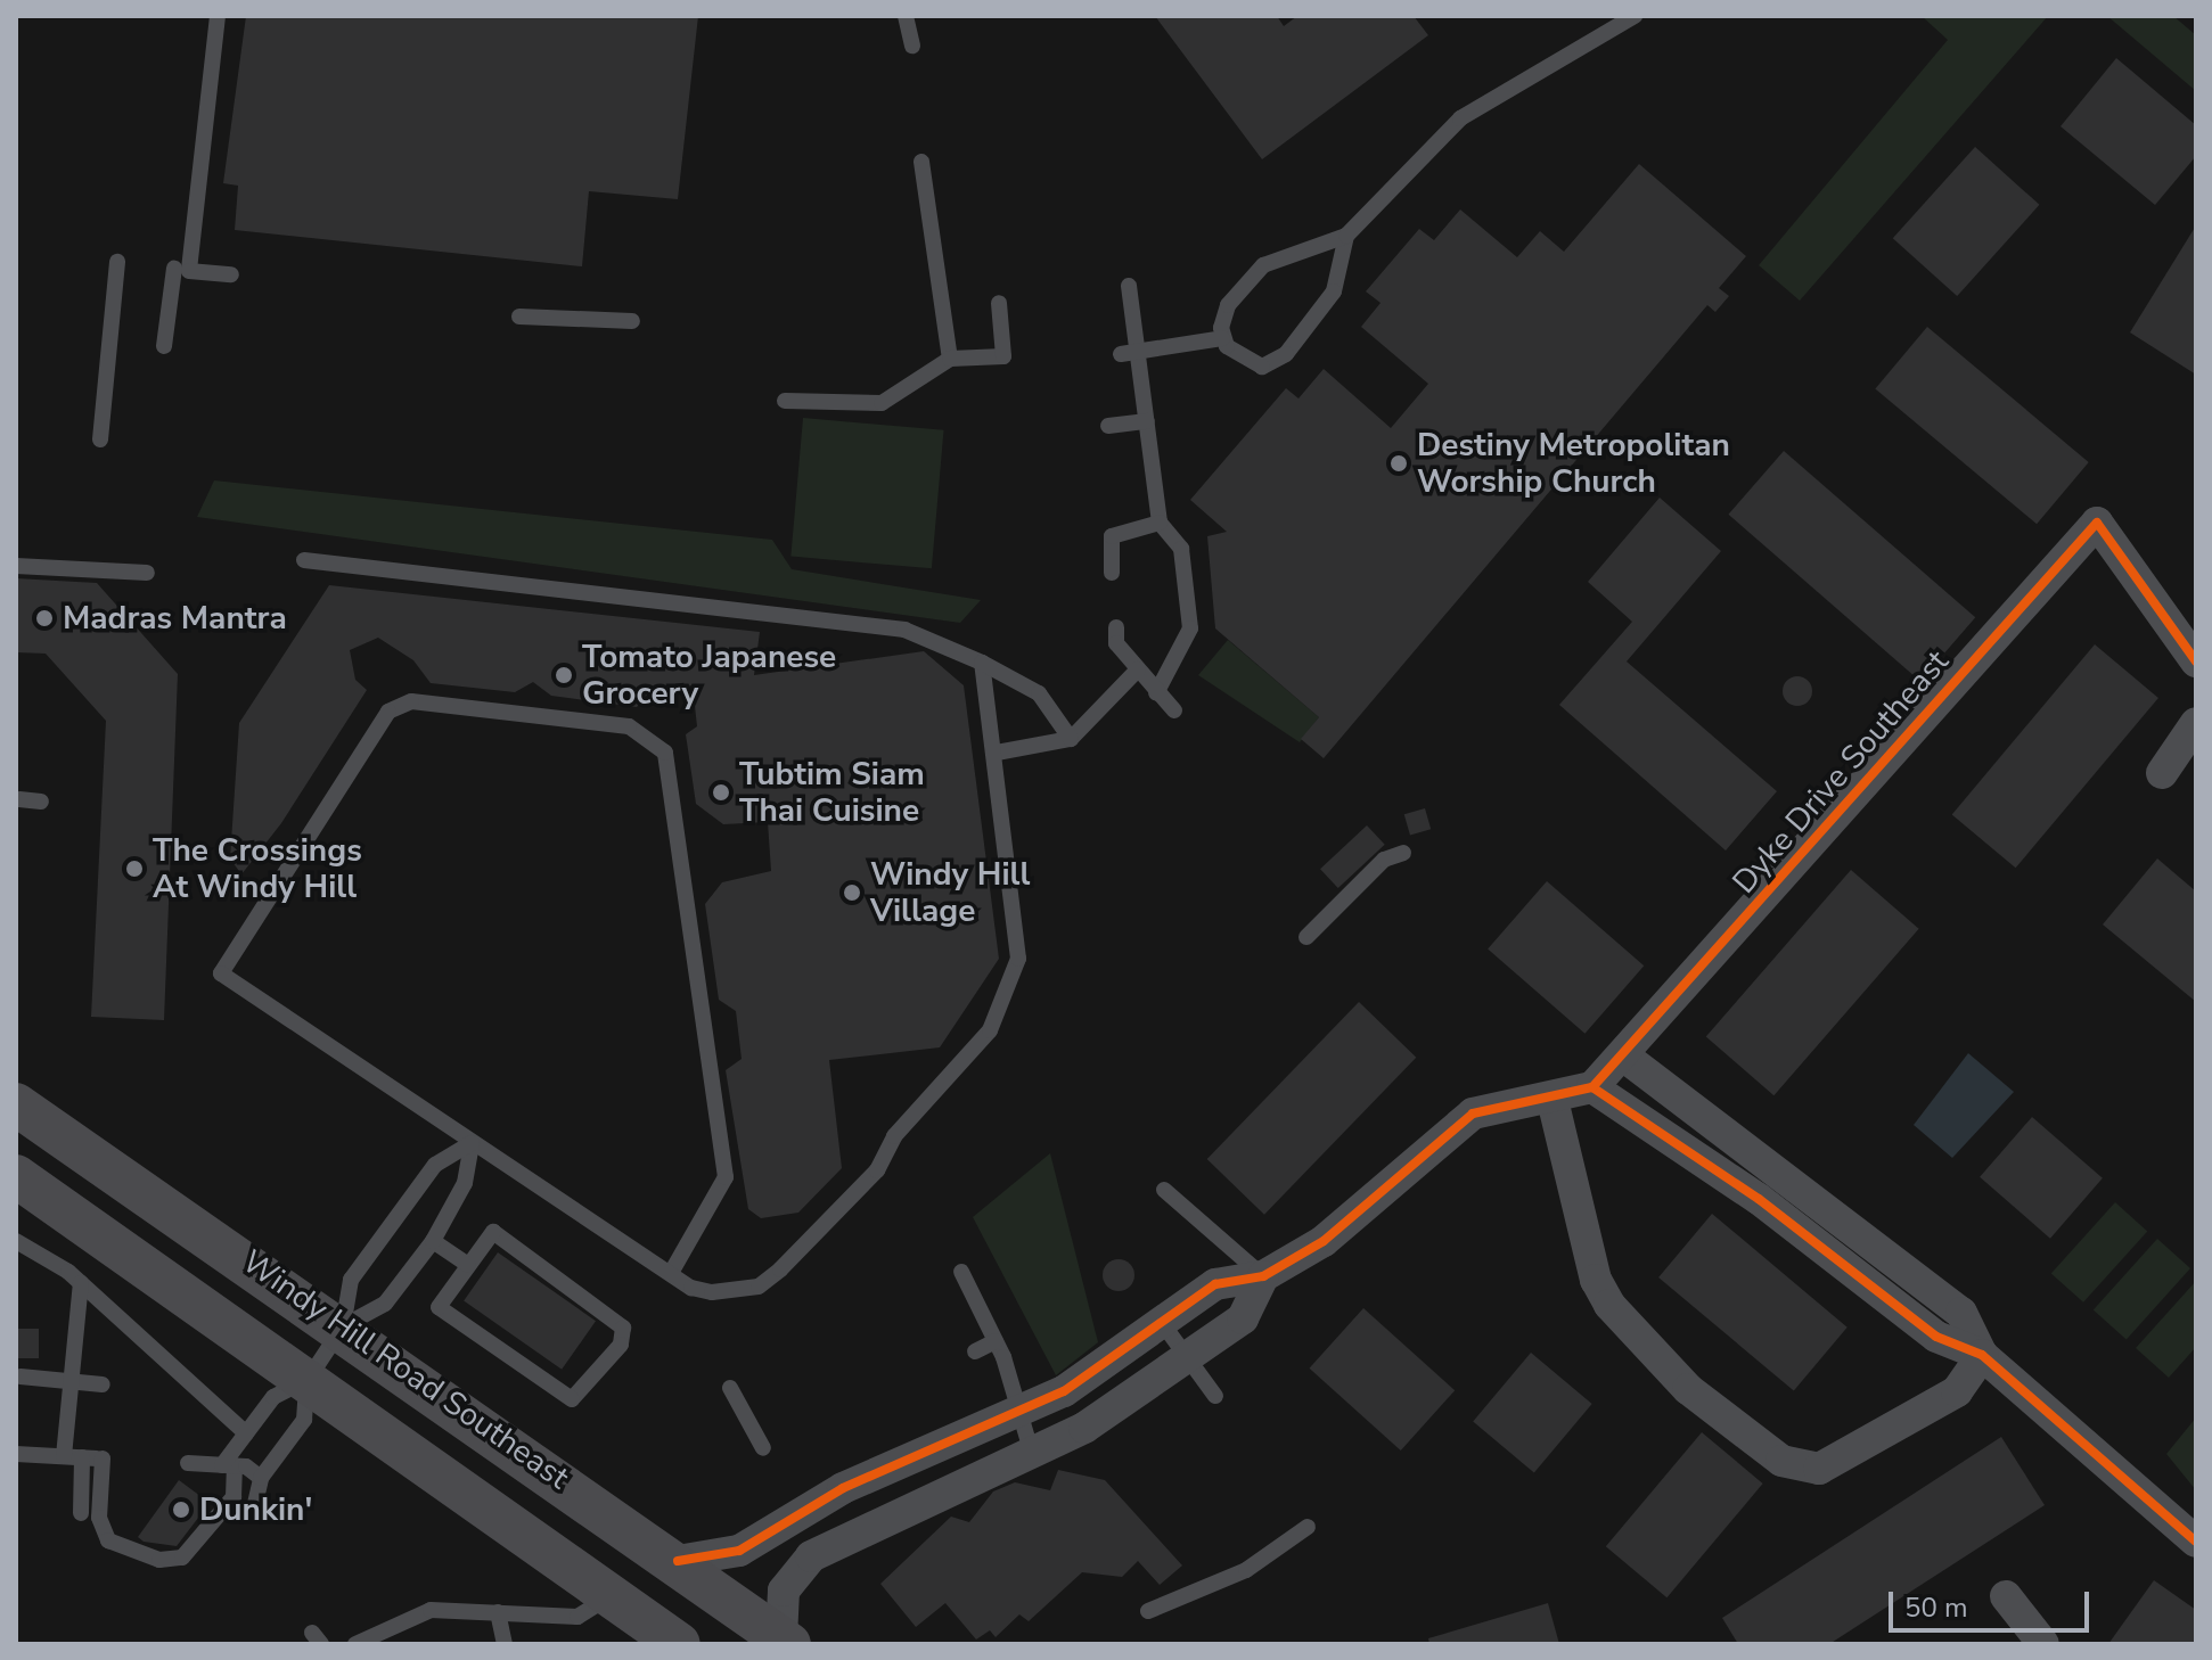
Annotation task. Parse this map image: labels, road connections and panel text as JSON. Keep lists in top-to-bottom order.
{
  "streets": {
    "main road": ["Windy Hill Road Southeast"],
    "street": ["Dyke Drive Southeast"]
  },
  "places": [
    "Destiny Metropolitan Worship Church",
    "Madras Mantra",
    "Tomato Japanese Grocery",
    "Tubtim Siam Thai Cuisine",
    "The Crossings At Windy Hill",
    "Windy Hill Village",
    "Dunkin'"
  ],
  "scale_bar": "50 m"
}
